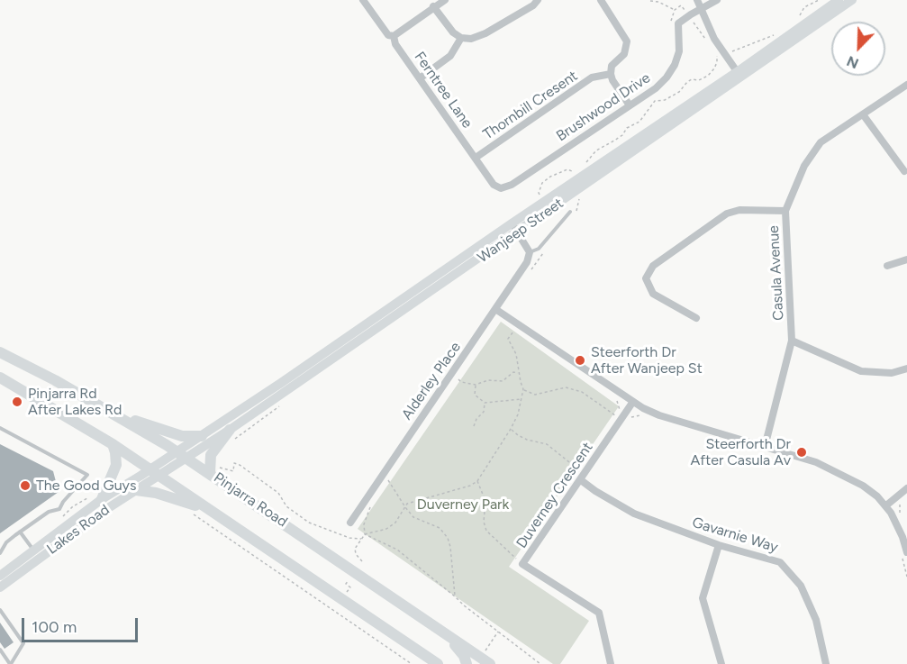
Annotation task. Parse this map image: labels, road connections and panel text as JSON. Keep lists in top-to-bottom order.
{
  "streets": {
    "main road": ["Wanjeep Street", "Pinjarra Road", "Lakes Road"],
    "street": [
      "Ferntree Lane",
      "Thornbill Cresent",
      "Brushwood Drive",
      "Casula Avenue",
      "Alderley Place",
      "Duverney Crescent",
      "Gavarnie Way"
    ]
  },
  "crossings": [
    ["Ferntree Lane", "Thornbill Cresent"],
    ["Ferntree Lane", "Brushwood Drive"],
    ["Wanjeep Street", "Pinjarra Road"],
    ["Wanjeep Street", "Lakes Road"],
    ["Duverney Crescent", "Gavarnie Way"],
    ["Pinjarra Road", "Lakes Road"]
  ],
  "parks": ["Duverney Park"],
  "places": [
    "Steerforth Dr After Wanjeep St",
    "Pinjarra Rd After Lakes Rd",
    "Steerforth Dr After Casula Av",
    "The Good Guys"
  ],
  "scale_bar": "100 m",
  "north": "bottom left"
}
